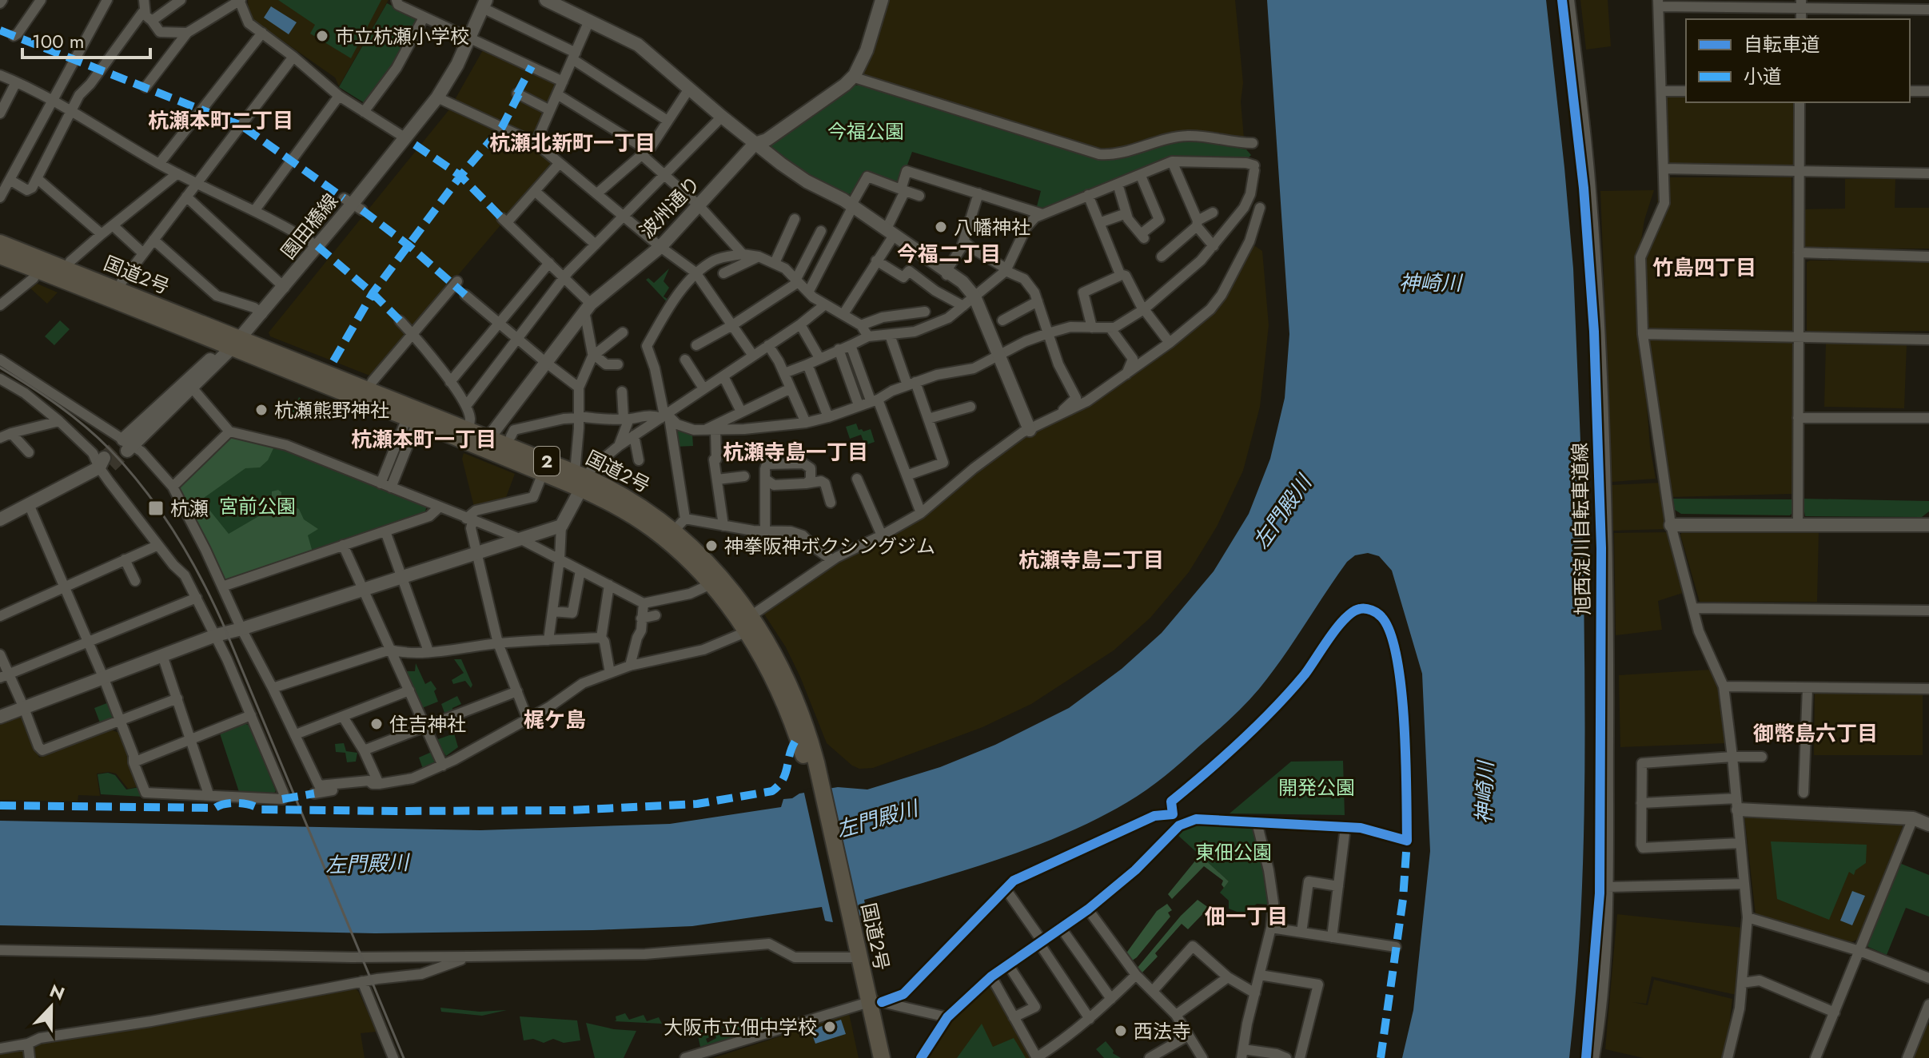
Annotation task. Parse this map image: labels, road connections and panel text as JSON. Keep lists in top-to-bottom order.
{
  "streets": {
    "highway": ["国道2号", "2"],
    "street": ["波州通り", "園田橋線"],
    "cycle path": ["旭西淀川自転車道線"]
  },
  "crossings": [
    ["波州通り", "国道2号"],
    ["園田橋線", "国道2号"]
  ],
  "districts": [
    "杭瀬本町二丁目",
    "杭瀬北新町一丁目",
    "今福二丁目",
    "竹島四丁目",
    "杭瀬本町一丁目",
    "杭瀬寺島一丁目",
    "杭瀬寺島二丁目",
    "梶ケ島",
    "御幣島六丁目",
    "佃一丁目"
  ],
  "water": ["神崎川", "左門殿川"],
  "parks": [
    "今福公園",
    "宮前公園",
    "開発公園",
    "東佃公園"
  ],
  "places": {
    "other": [
      "市立杭瀬小学校",
      "八幡神社",
      "杭瀬熊野神社",
      "神拳阪神ボクシングジム",
      "住吉神社",
      "大阪市立佃中学校",
      "西法寺"
    ],
    "transit": ["杭瀬"]
  },
  "legend": ["自転車道", "小道"],
  "scale_bar": "100 m",
  "north": "top"
}
